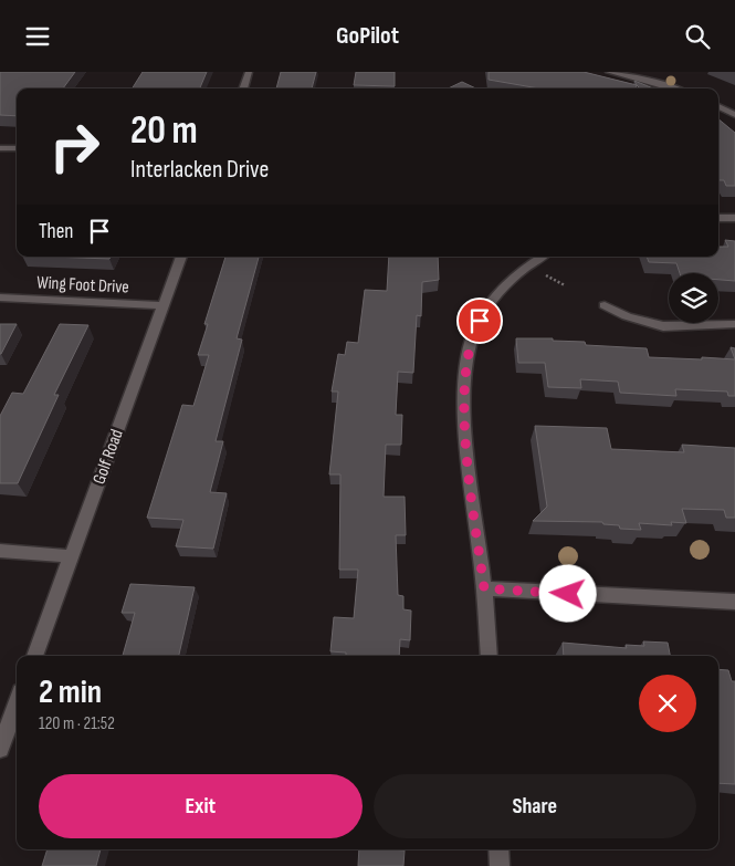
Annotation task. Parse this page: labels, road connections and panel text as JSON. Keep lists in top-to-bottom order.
{
  "streets": {
    "street": ["Wing Foot Drive", "Golf Road"]
  },
  "crossings": [
    ["Wing Foot Drive", "Golf Road"]
  ],
  "page": {
    "header": "GoPilot",
    "turn": ["20 m", "Interlacken Drive"],
    "then": "Then",
    "heading": ["2 min", "120 m · 21:52"],
    "buttons": ["Exit", "Share"]
  }
}
